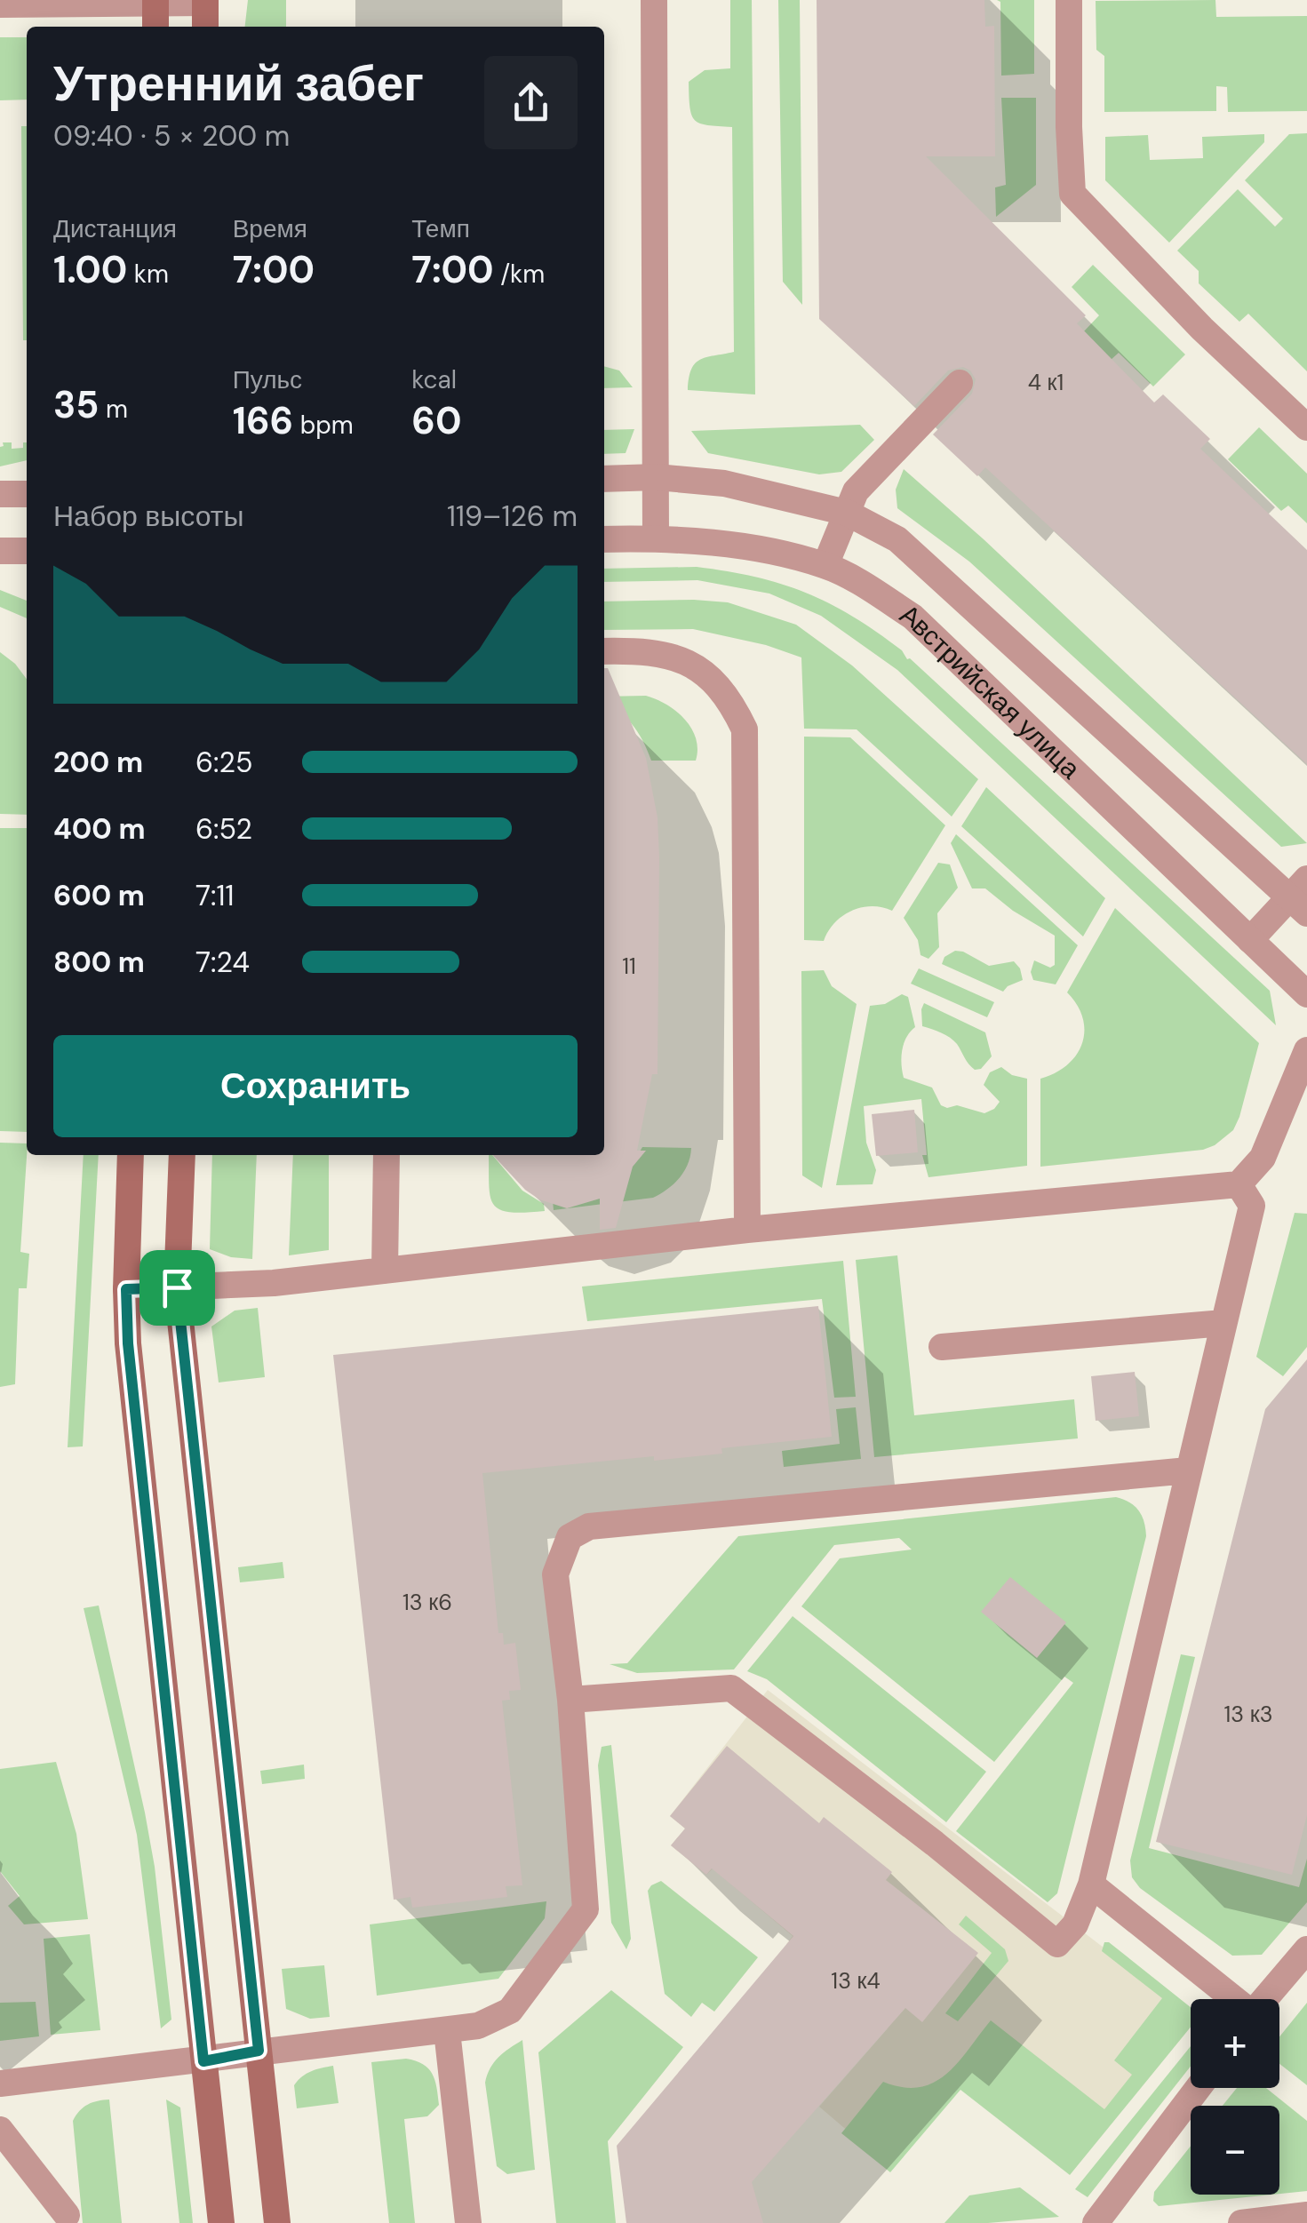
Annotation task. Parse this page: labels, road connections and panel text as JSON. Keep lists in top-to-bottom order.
{
  "streets": {
    "street": ["Австрийская улица"]
  },
  "house_numbers": [
    "4 к1",
    "11",
    "13 к6",
    "13 к3",
    "13 к4"
  ],
  "page": {
    "heading": ["Утренний забег", "09:40 · 5 × 200 m"],
    "stats": [
      ["Дистанция", "1.00 km"],
      ["Время", "7:00"],
      ["Темп", "7:00 /km"],
      ["35 m"],
      ["Пульс", "166 bpm"],
      ["kcal", "60"]
    ],
    "chart": ["Набор высоты", "119–126 m"],
    "list": [
      {
        "name": "200 m",
        "note": "6:25"
      },
      {
        "name": "400 m",
        "note": "6:52"
      },
      {
        "name": "600 m",
        "note": "7:11"
      },
      {
        "name": "800 m",
        "note": "7:24"
      }
    ],
    "buttons": "Сохранить",
    "map_buttons": ["+", "−"]
  }
}
